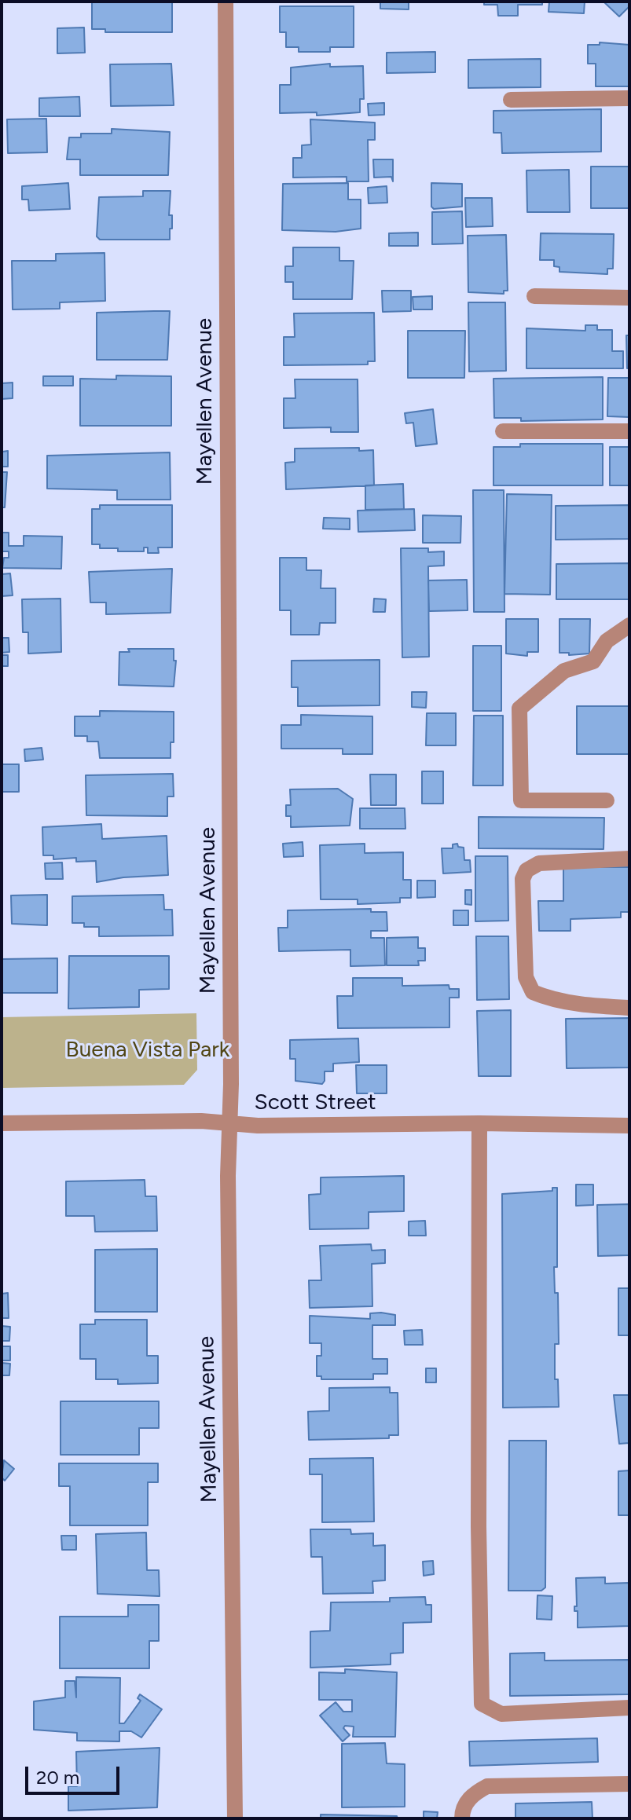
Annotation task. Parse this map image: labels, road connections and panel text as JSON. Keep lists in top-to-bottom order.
{
  "streets": {
    "street": ["Mayellen Avenue", "Scott Street"]
  },
  "crossings": [
    ["Mayellen Avenue", "Scott Street"]
  ],
  "parks": ["Buena Vista Park"],
  "scale_bar": "20 m"
}
